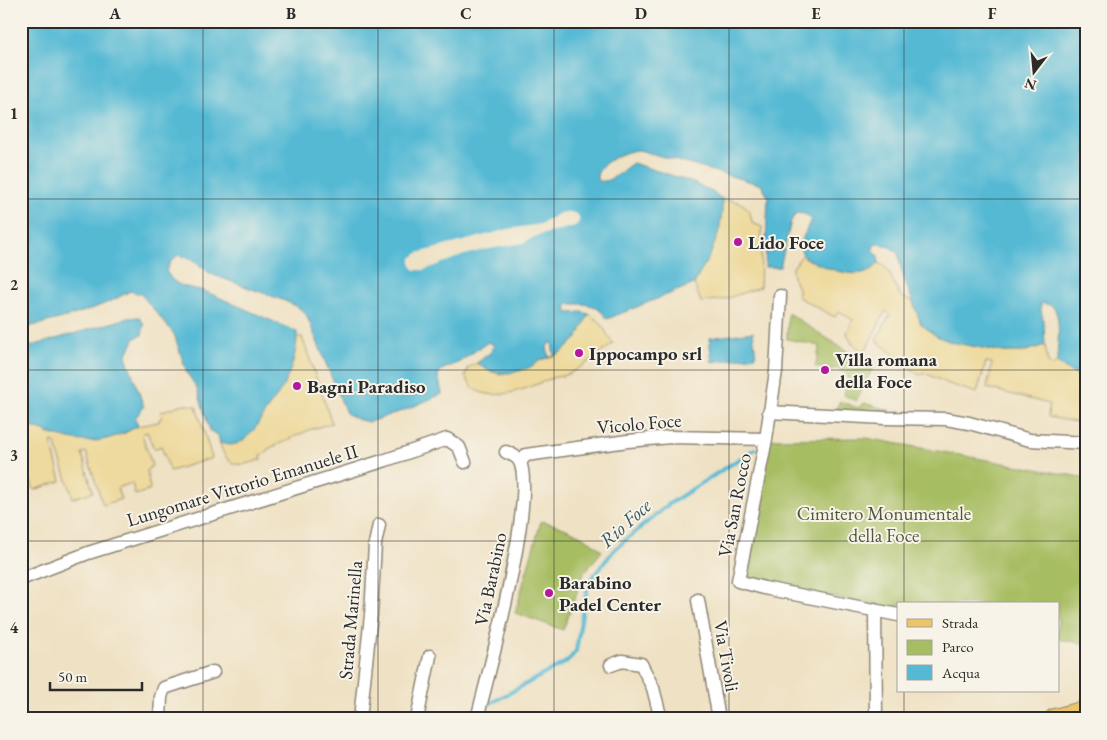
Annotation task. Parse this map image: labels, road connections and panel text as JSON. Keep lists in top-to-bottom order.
{
  "streets": {
    "street": [
      "Vicolo Foce",
      "Lungomare Vittorio Emanuele II",
      "Via San Rocco",
      "Via Barabino",
      "Strada Marinella",
      "Via Tivoli"
    ]
  },
  "crossings": [
    ["Vicolo Foce", "Via San Rocco"],
    ["Vicolo Foce", "Via Barabino"]
  ],
  "water": ["Rio Foce"],
  "parks": ["Cimitero Monumentale della Foce"],
  "places": [
    "Lido Foce",
    "Ippocampo srl",
    "Villa romana della Foce",
    "Bagni Paradiso",
    "Barabino Padel Center"
  ],
  "legend": ["Strada", "Parco", "Acqua"],
  "scale_bar": "50 m",
  "north": "bottom",
  "grid": {
    "columns": [
      "A",
      "B",
      "C",
      "D",
      "E",
      "F"
    ],
    "rows": [
      "1",
      "2",
      "3",
      "4"
    ]
  }
}
